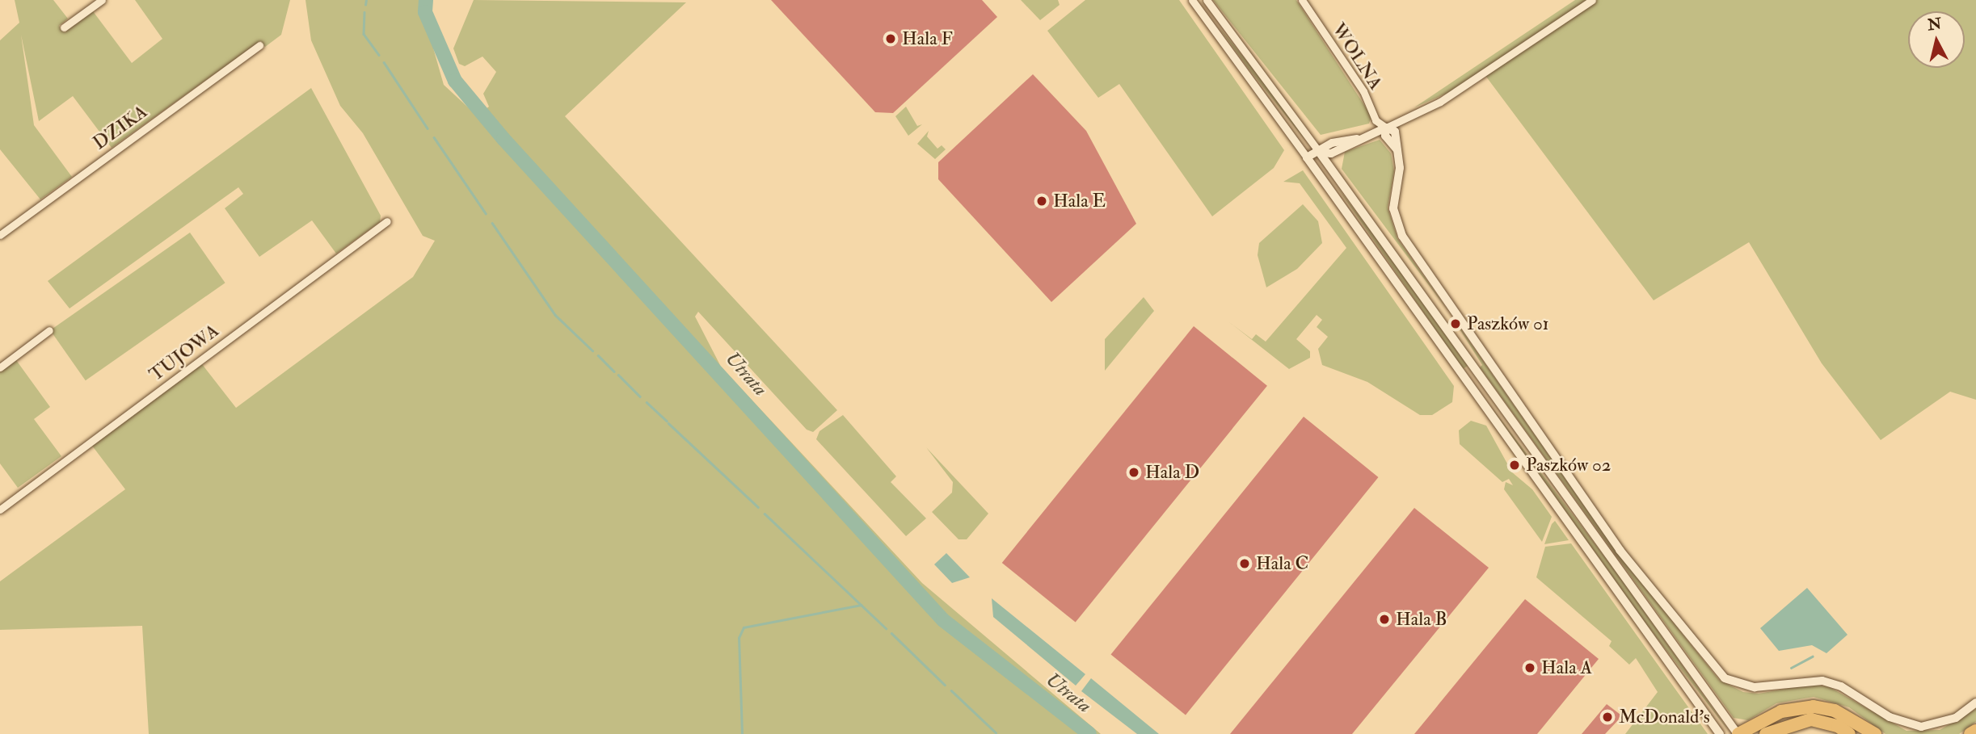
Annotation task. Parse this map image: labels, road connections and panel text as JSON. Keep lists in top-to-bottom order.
{
  "streets": {
    "street": ["WOLNA", "DZIKA", "TUJOWA"]
  },
  "water": ["Utrata"],
  "places": [
    "Hala F",
    "Hala E",
    "Paszków 01",
    "Paszków 02",
    "Hala D",
    "Hala C",
    "Hala B",
    "Hala A",
    "McDonald's"
  ],
  "north": "top"
}
